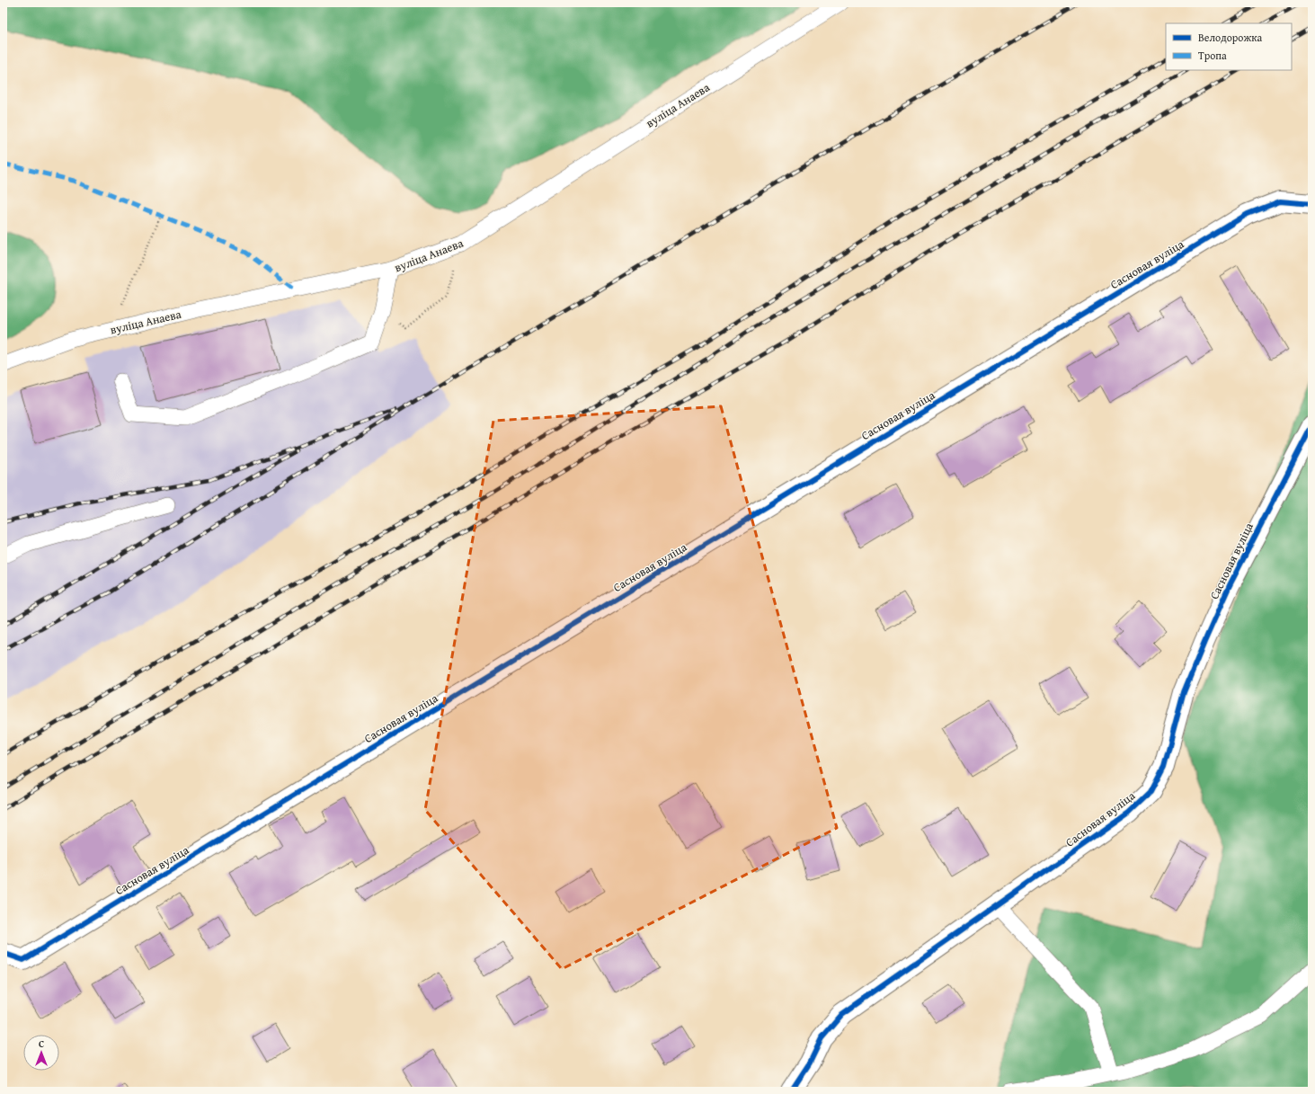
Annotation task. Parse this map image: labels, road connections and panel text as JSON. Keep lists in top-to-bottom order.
{
  "streets": {
    "street": ["Сасновая вуліца"],
    "lane": ["вуліца Анаева"]
  },
  "legend": ["Велодорожка", "Тропа"],
  "north": "top"
}
